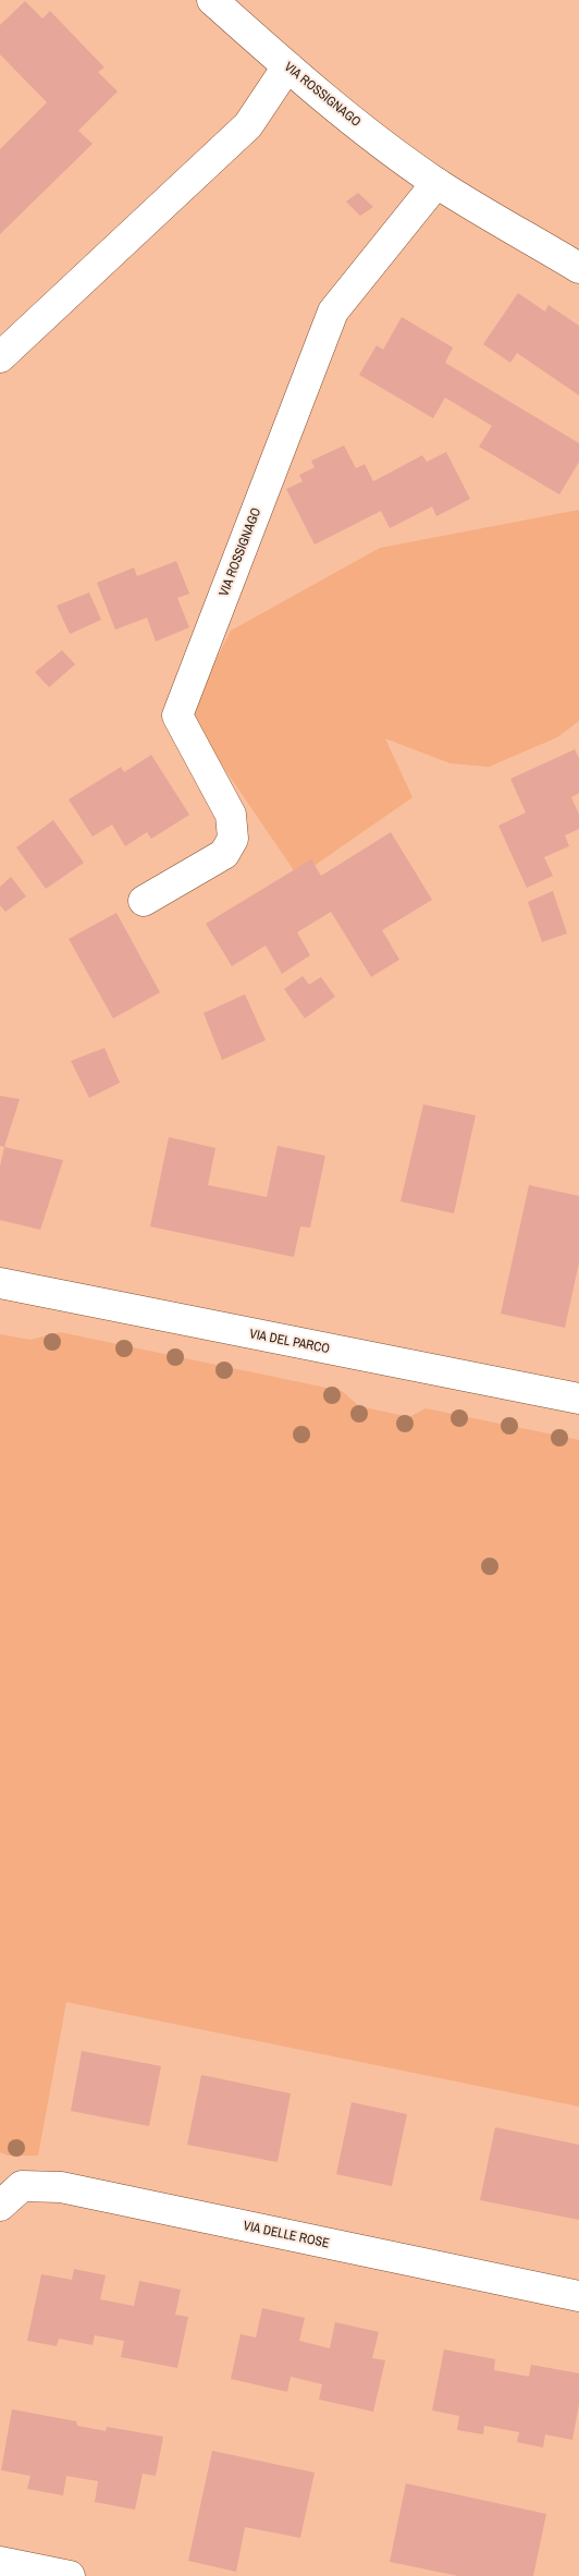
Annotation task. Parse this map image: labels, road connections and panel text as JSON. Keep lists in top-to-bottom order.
{
  "streets": {
    "street": ["VIA ROSSIGNAGO", "VIA DEL PARCO", "VIA DELLE ROSE"]
  }
}
